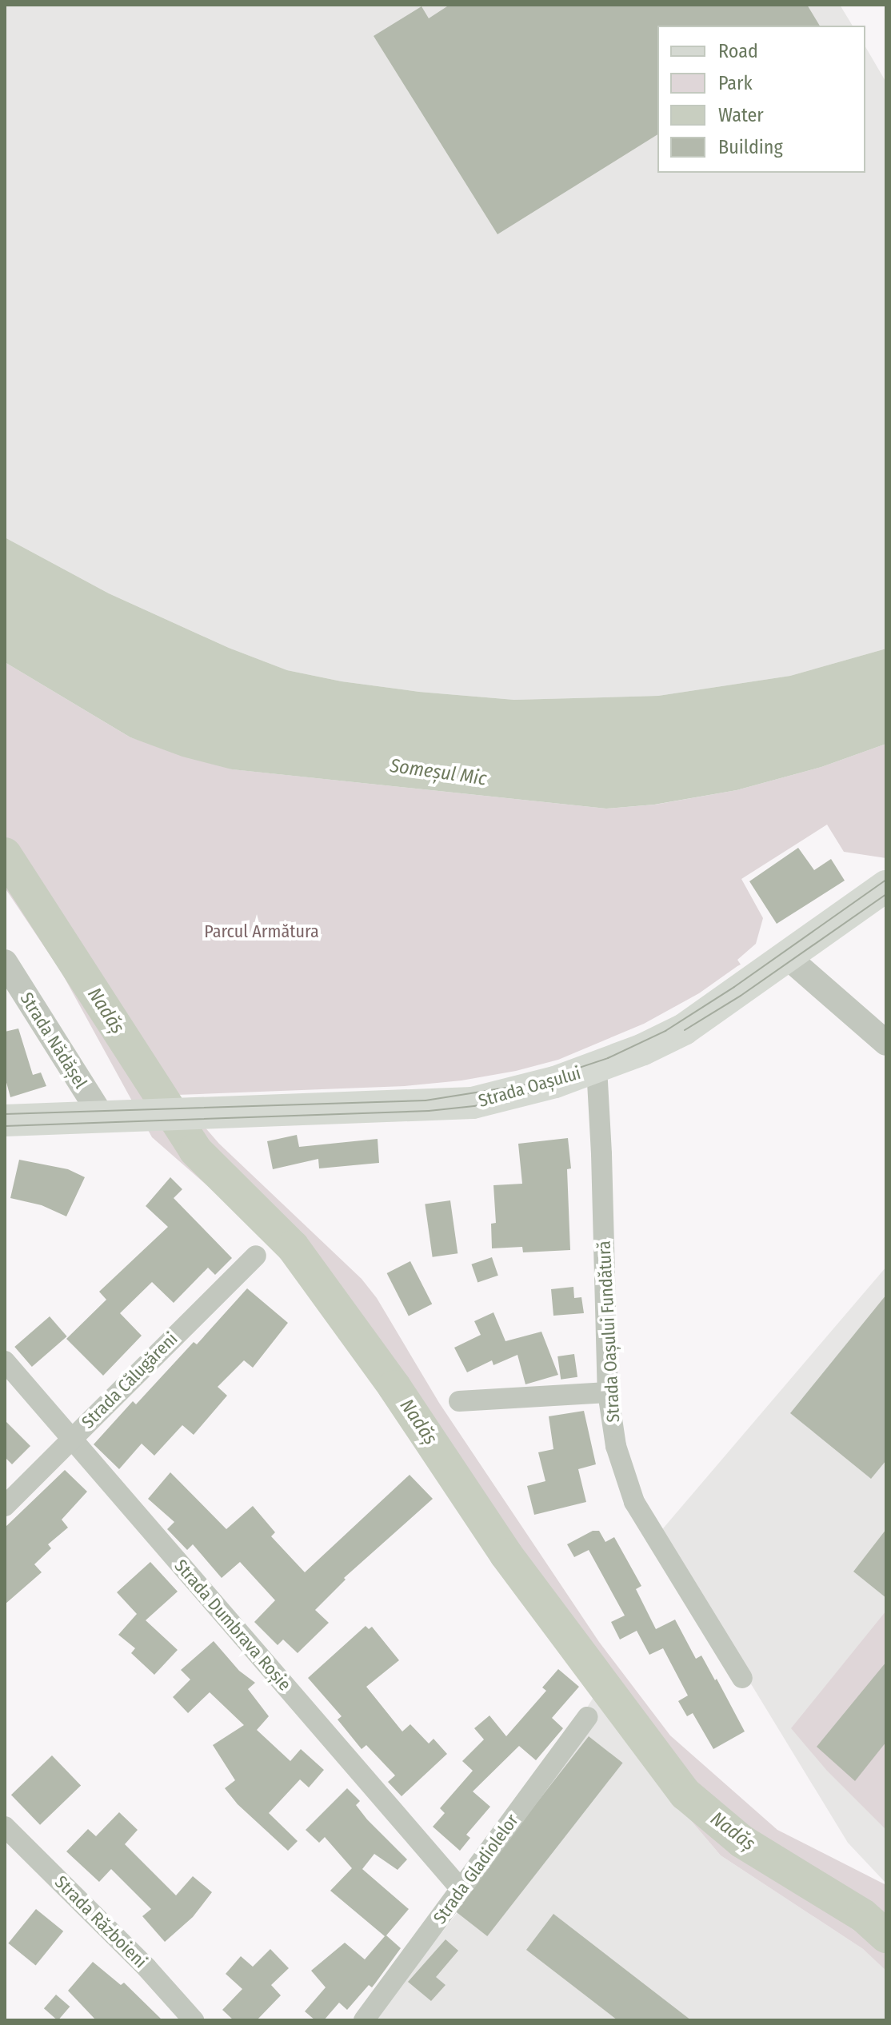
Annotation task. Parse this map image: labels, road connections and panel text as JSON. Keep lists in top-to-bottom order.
{
  "streets": {
    "main road": ["Strada Oașului"],
    "street": [
      "Strada Nădășel",
      "Strada Oașului Fundătură",
      "Strada Călugăreni",
      "Strada Dumbrava Roșie",
      "Strada Gladiolelor",
      "Strada Războieni"
    ]
  },
  "crossings": [
    ["Strada Nădășel", "Strada Oașului"],
    ["Strada Oașului", "Strada Oașului Fundătură"],
    ["Strada Călugăreni", "Strada Dumbrava Roșie"],
    ["Strada Dumbrava Roșie", "Strada Gladiolelor"]
  ],
  "water": ["Someșul Mic", "Nadăș"],
  "parks": ["Parcul Armătura"],
  "legend": [
    "Road",
    "Park",
    "Water",
    "Building"
  ]
}
